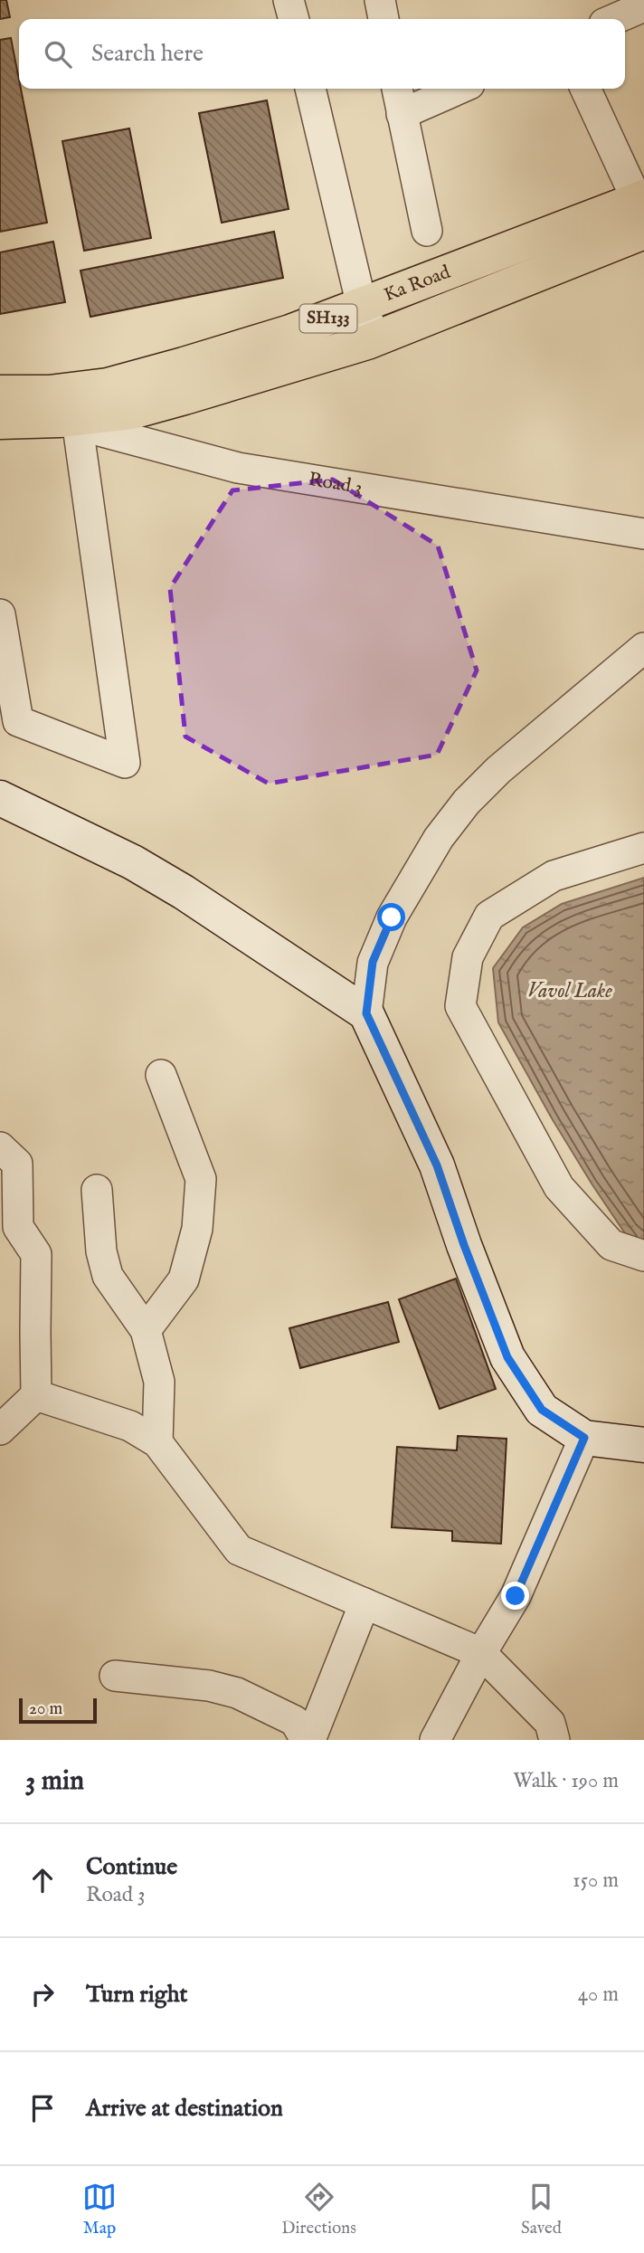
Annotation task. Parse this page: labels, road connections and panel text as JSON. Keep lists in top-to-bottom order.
{
  "streets": {
    "main road": ["Ka Road", "SH133"],
    "street": ["Road 3"]
  },
  "crossings": [
    ["Ka Road", "Road 3"]
  ],
  "water": ["Vavol Lake"],
  "scale_bar": "20 m",
  "page": {
    "search": "Search here",
    "scale": "20 m",
    "heading": ["3 min", "Walk · 190 m"],
    "list": [
      ["Continue", "Road 3", "150 m"],
      ["Turn right", "40 m"],
      "Arrive at destination"
    ],
    "nav": ["Map", "Directions", "Saved"]
  }
}
